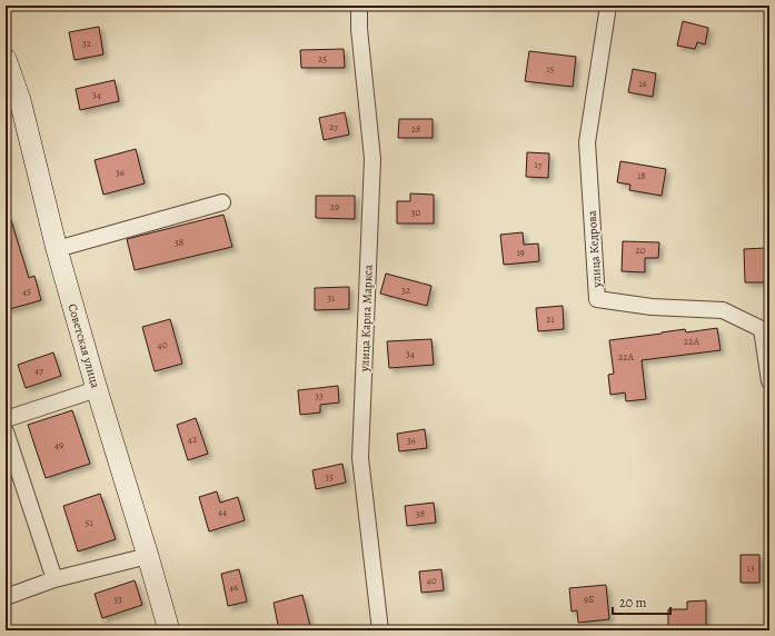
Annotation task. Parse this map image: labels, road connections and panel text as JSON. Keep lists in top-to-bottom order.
{
  "streets": {
    "street": ["улица Кедрова", "улица Карла Маркса", "Советская улица"]
  },
  "house_numbers": [
    "32",
    "25",
    "15",
    "16",
    "34",
    "27",
    "28",
    "17",
    "36",
    "18",
    "29",
    "30",
    "38",
    "20",
    "19",
    "32",
    "45",
    "31",
    "21",
    "22А",
    "40",
    "34",
    "22А",
    "47",
    "33",
    "42",
    "36",
    "49",
    "35",
    "44",
    "38",
    "51",
    "13",
    "40",
    "46",
    "53",
    "9Б"
  ],
  "scale_bar": "20 m"
}
